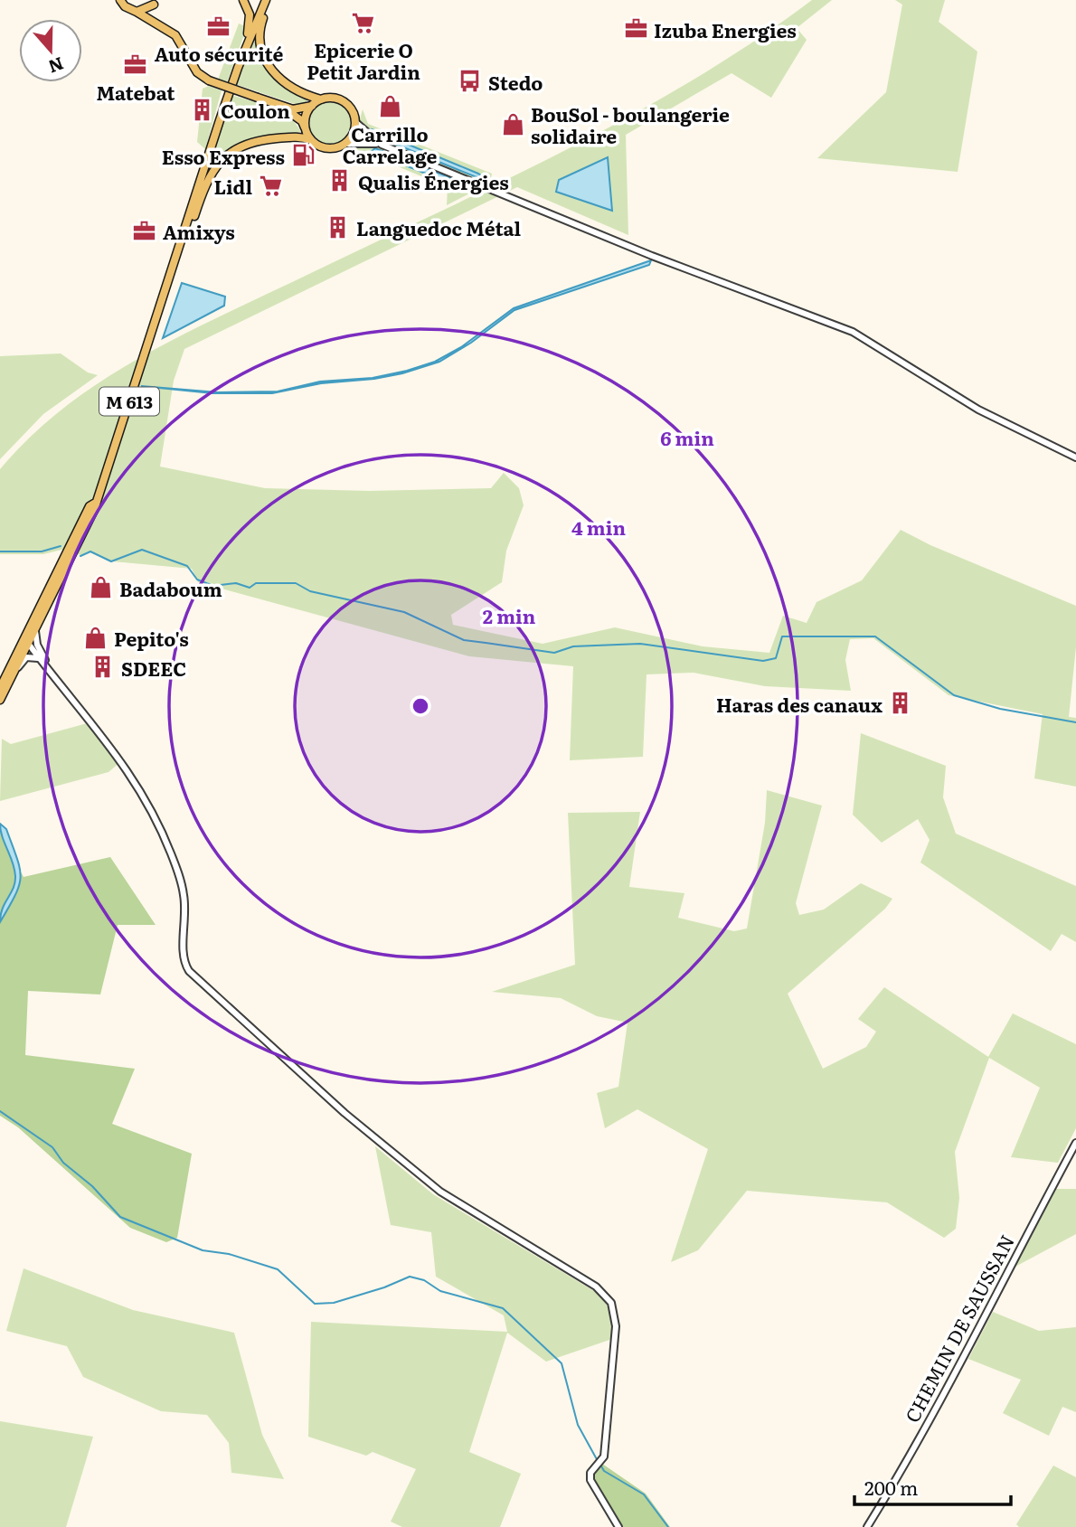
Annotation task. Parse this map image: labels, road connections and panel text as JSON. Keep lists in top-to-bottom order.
{
  "streets": {
    "main road": ["M 613"],
    "street": ["CHEMIN DE SAUSSAN"]
  },
  "places": {
    "supermarket": ["Epicerie O Petit Jardin", "Lidl"],
    "office": [
      "Auto sécurité",
      "Izuba Energies",
      "Matebat",
      "Amixys"
    ],
    "bus stop": ["Stedo"],
    "shop": [
      "Carrillo Carrelage",
      "BouSol - boulangerie solidaire",
      "Badaboum",
      "Pepito's"
    ],
    "building": [
      "Coulon",
      "Qualis Énergies",
      "Languedoc Métal",
      "SDEEC",
      "Haras des canaux"
    ],
    "fuel station": ["Esso Express"]
  },
  "scale_bar": "200 m",
  "north": "bottom",
  "rings": ["6 min", "4 min", "2 min"]
}
